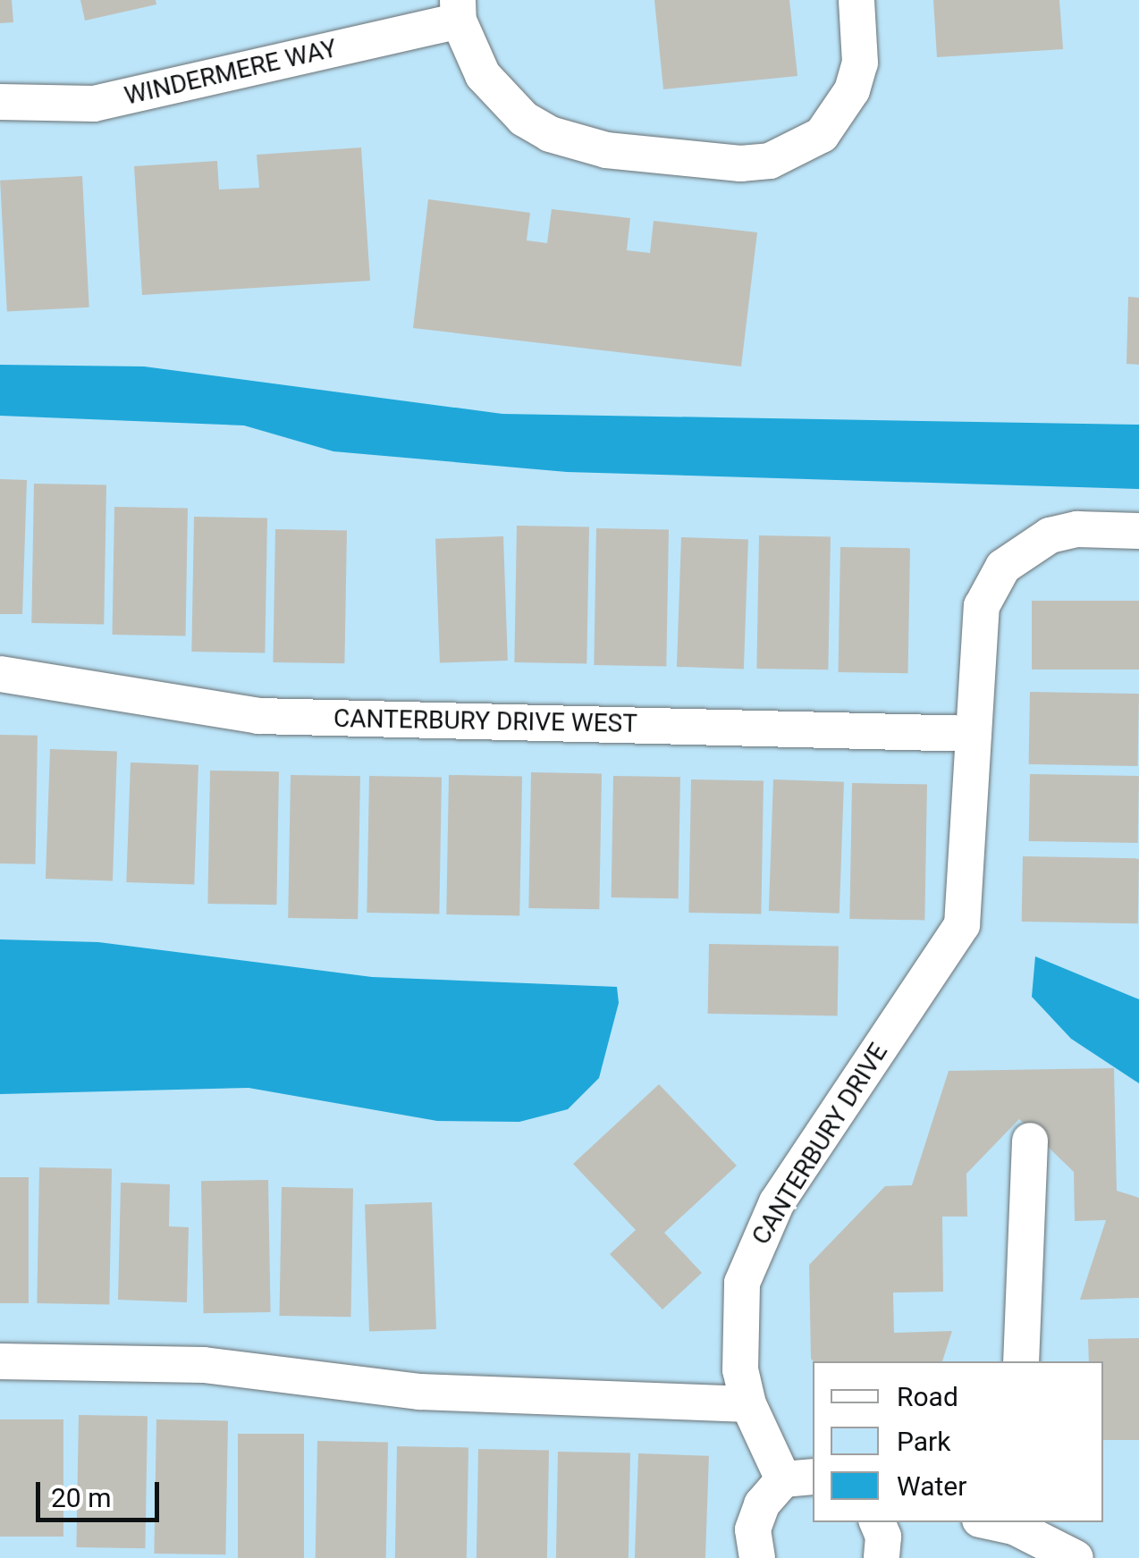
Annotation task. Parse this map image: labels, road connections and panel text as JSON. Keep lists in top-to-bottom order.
{
  "streets": {
    "street": ["WINDERMERE WAY", "CANTERBURY DRIVE WEST", "CANTERBURY DRIVE"]
  },
  "crossings": [
    ["CANTERBURY DRIVE WEST", "CANTERBURY DRIVE"]
  ],
  "legend": ["Road", "Park", "Water"],
  "scale_bar": "20 m"
}
